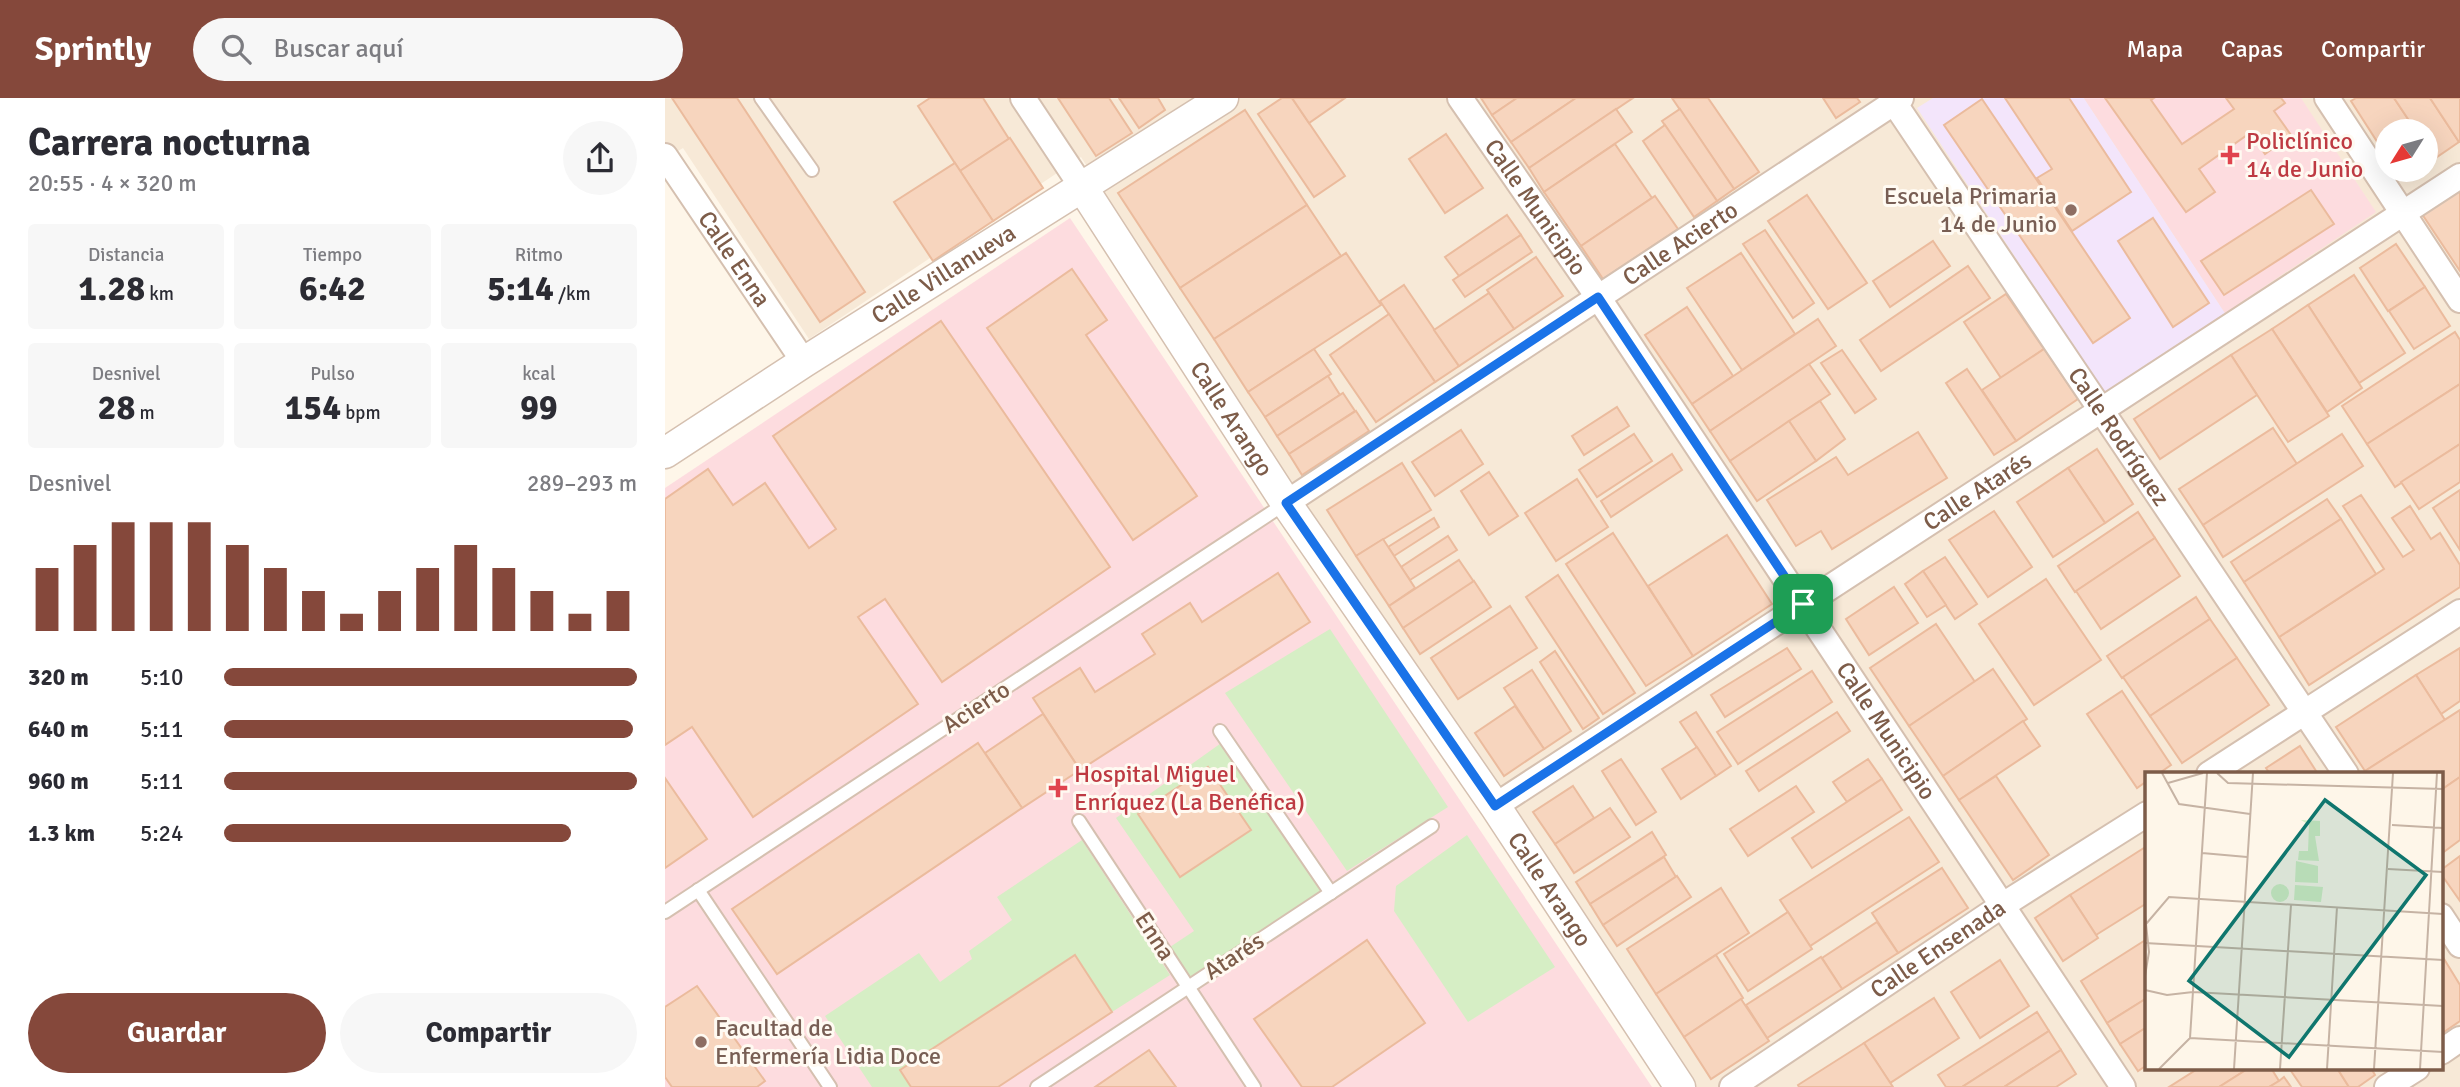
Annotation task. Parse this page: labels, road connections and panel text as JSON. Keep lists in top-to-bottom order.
{
  "streets": {
    "street": [
      "Calle Municipio",
      "Calle Acierto",
      "Calle Enna",
      "Calle Villanueva",
      "Calle Arango",
      "Calle Rodríguez",
      "Calle Atarés",
      "Calle Ensenada"
    ],
    "lane": ["Acierto", "Enna", "Atarés"]
  },
  "crossings": [
    ["Calle Municipio", "Calle Acierto"],
    ["Calle Municipio", "Calle Atarés"],
    ["Calle Municipio", "Calle Ensenada"],
    ["Calle Acierto", "Calle Arango"],
    ["Calle Acierto", "Calle Rodríguez"],
    ["Calle Acierto", "Acierto"],
    ["Calle Enna", "Calle Villanueva"],
    ["Calle Villanueva", "Calle Arango"],
    ["Calle Arango", "Calle Atarés"],
    ["Calle Arango", "Acierto"],
    ["Calle Rodríguez", "Calle Atarés"],
    ["Enna", "Atarés"]
  ],
  "places": {
    "health": ["Policlínico 14 de Junio", "Hospital Miguel Enríquez (La Benéfica)"],
    "other": ["Escuela Primaria 14 de Junio", "Facultad de Enfermería Lidia Doce"]
  },
  "north": "bottom left",
  "page": {
    "header": "Sprintly",
    "search": "Buscar aquí",
    "nav": ["Mapa", "Capas", "Compartir"],
    "heading": ["Carrera nocturna", "20:55 · 4 × 320 m"],
    "stats": [
      ["Distancia", "1.28 km"],
      ["Tiempo", "6:42"],
      ["Ritmo", "5:14 /km"],
      ["Desnivel", "28 m"],
      ["Pulso", "154 bpm"],
      ["kcal", "99"]
    ],
    "chart": ["Desnivel", "289–293 m"],
    "list": [
      {
        "name": "320 m",
        "note": "5:10"
      },
      {
        "name": "640 m",
        "note": "5:11"
      },
      {
        "name": "960 m",
        "note": "5:11"
      },
      {
        "name": "1.3 km",
        "note": "5:24"
      }
    ],
    "buttons": ["Guardar", "Compartir"]
  }
}
